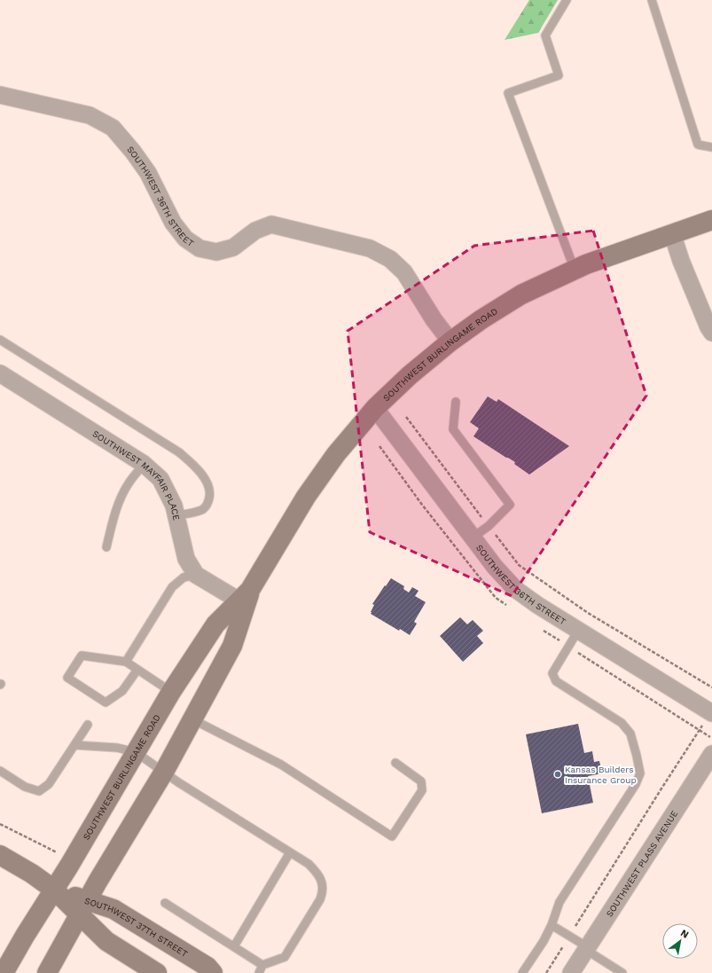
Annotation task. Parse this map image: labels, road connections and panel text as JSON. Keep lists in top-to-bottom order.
{
  "streets": {
    "main road": ["SOUTHWEST BURLINGAME ROAD", "SOUTHWEST 37TH STREET"],
    "street": ["SOUTHWEST 36TH STREET", "SOUTHWEST MAYFAIR PLACE", "SOUTHWEST PLASS AVENUE"]
  },
  "crossings": [
    ["SOUTHWEST 36TH STREET", "SOUTHWEST BURLINGAME ROAD"],
    ["SOUTHWEST BURLINGAME ROAD", "SOUTHWEST MAYFAIR PLACE"],
    ["SOUTHWEST BURLINGAME ROAD", "SOUTHWEST 37TH STREET"]
  ],
  "places": ["Kansas Builders Insurance Group"],
  "north": "top right"
}
